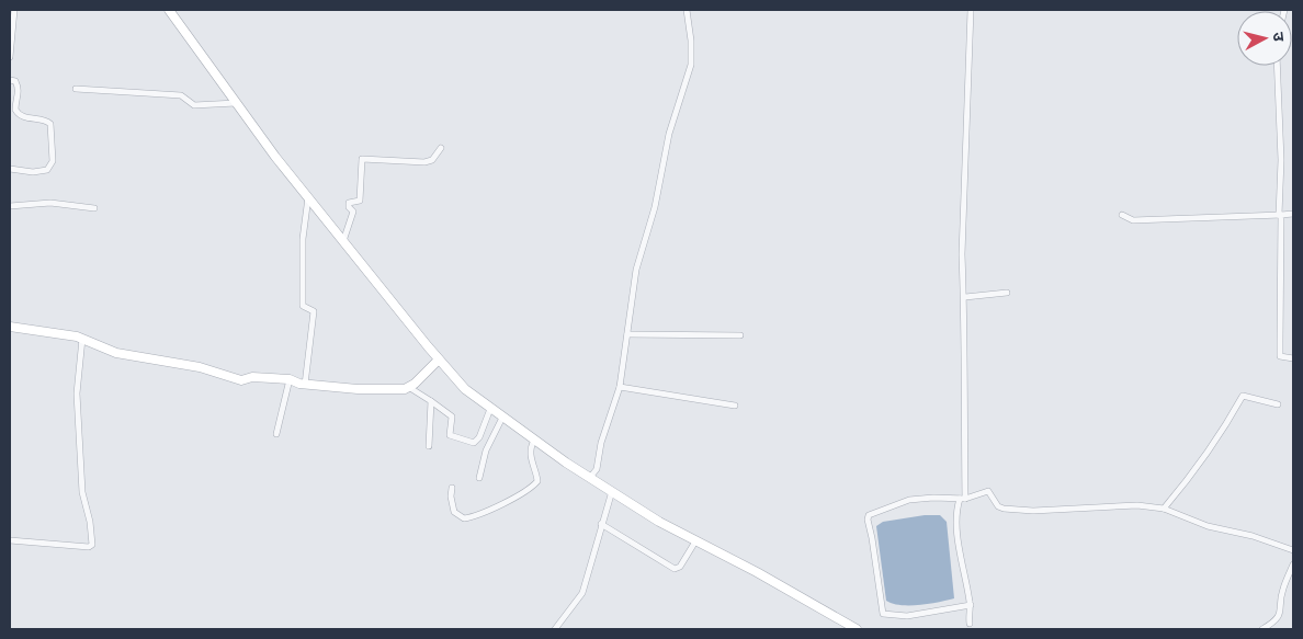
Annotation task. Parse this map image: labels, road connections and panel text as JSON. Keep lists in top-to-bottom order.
{
  "north": "right"
}
